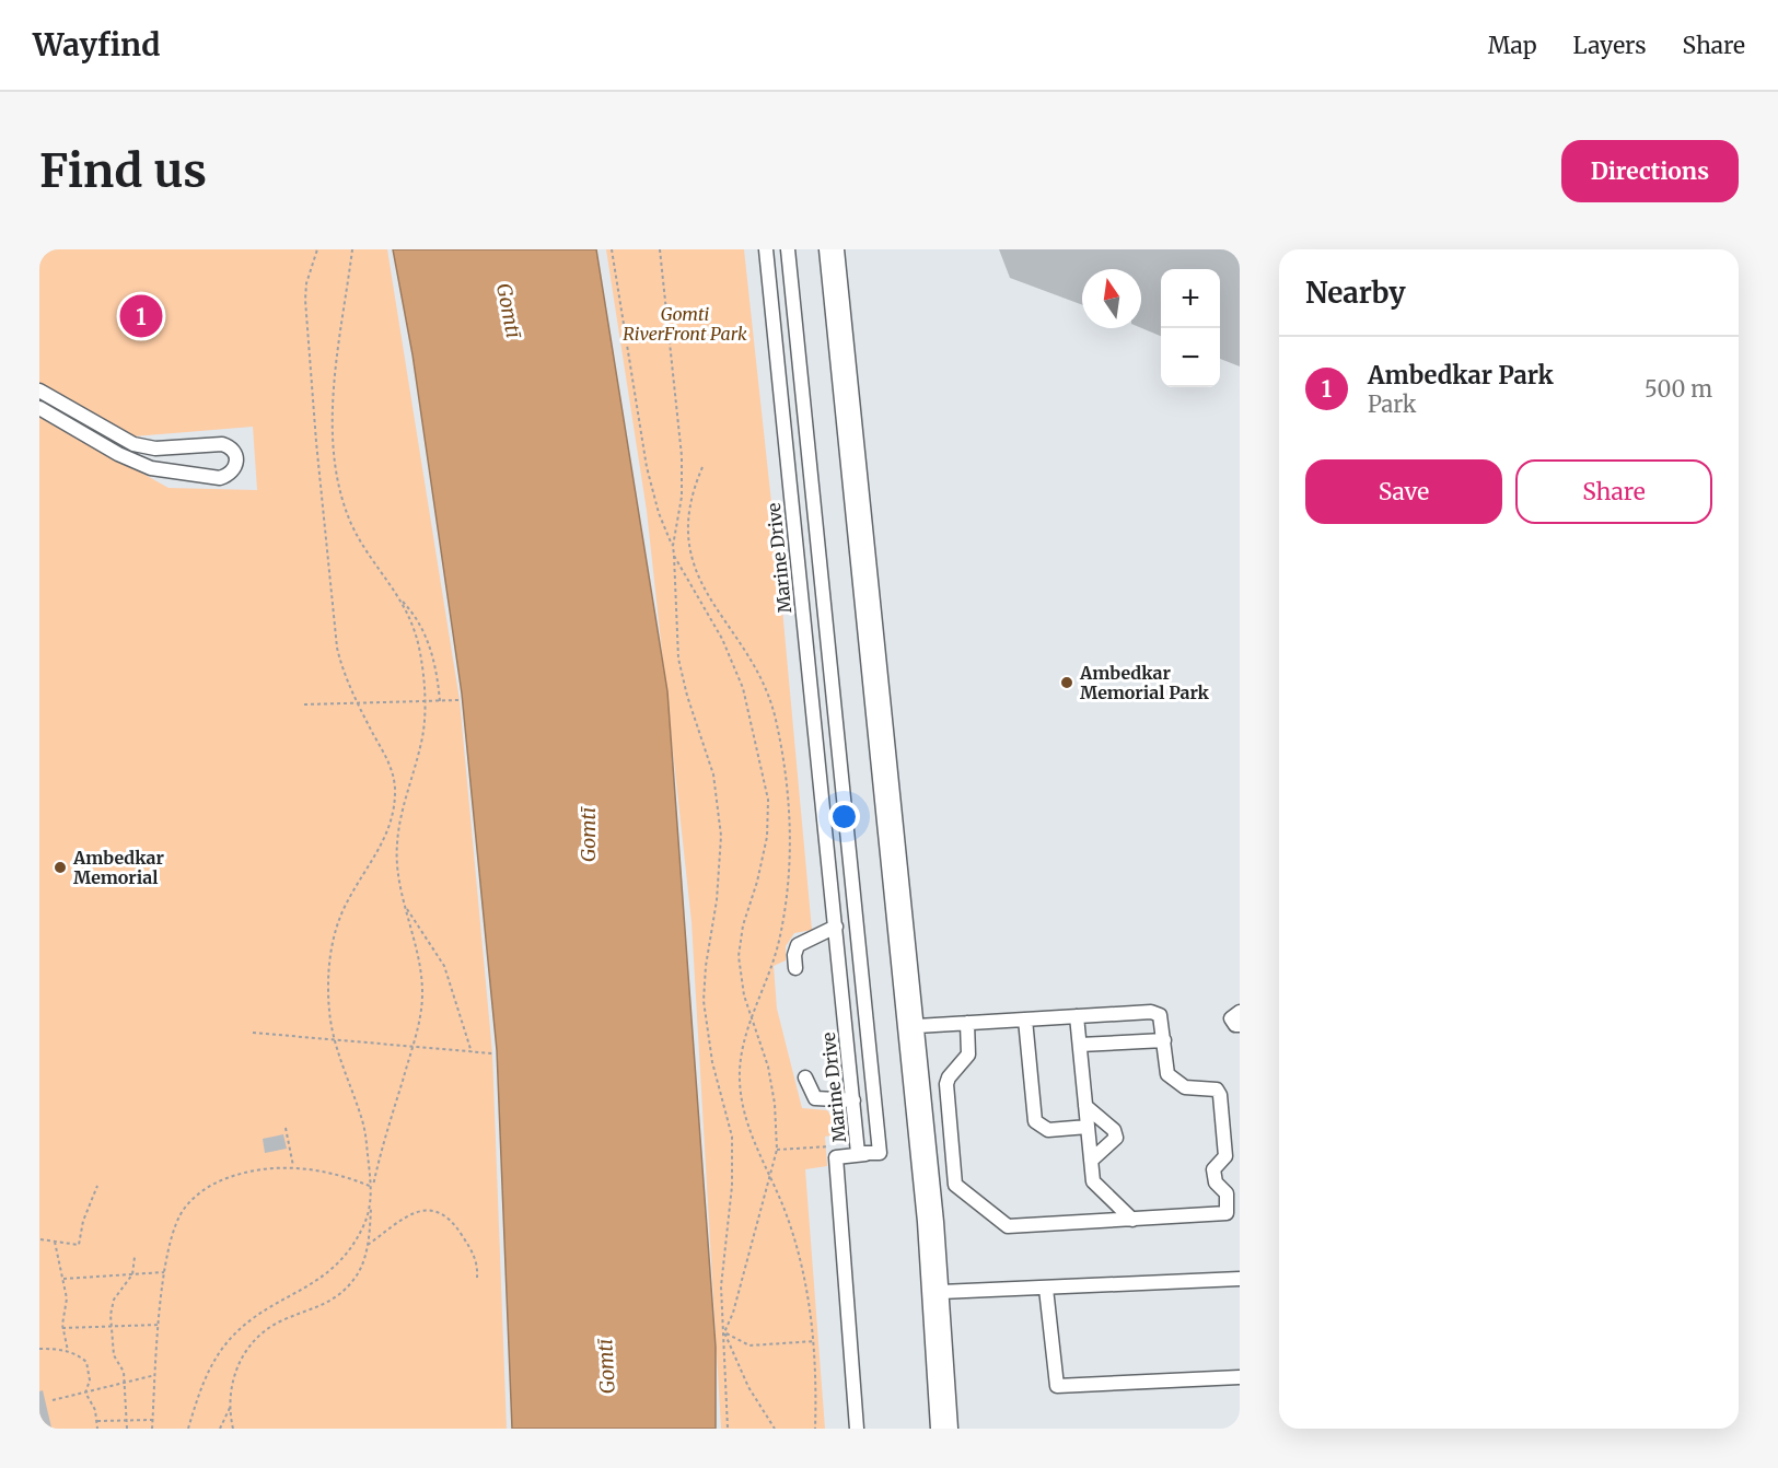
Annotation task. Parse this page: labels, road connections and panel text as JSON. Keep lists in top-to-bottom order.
{
  "streets": {
    "street": ["Marine Drive"]
  },
  "water": ["Gomtī"],
  "parks": ["Gomti RiverFront Park"],
  "places": ["Ambedkar Memorial Park", "Ambedkar Memorial"],
  "north": "top",
  "page": {
    "header": "Wayfind",
    "nav": ["Map", "Layers", "Share"],
    "buttons": [
      "Directions",
      ["Save", "Share"]
    ],
    "title": "Find us",
    "heading": "Nearby",
    "map_buttons": ["+", "−"],
    "pins": "1",
    "list": [
      {
        "mark": "1",
        "name": "Ambedkar Park",
        "note": "Park",
        "value": "500 m"
      }
    ]
  }
}
